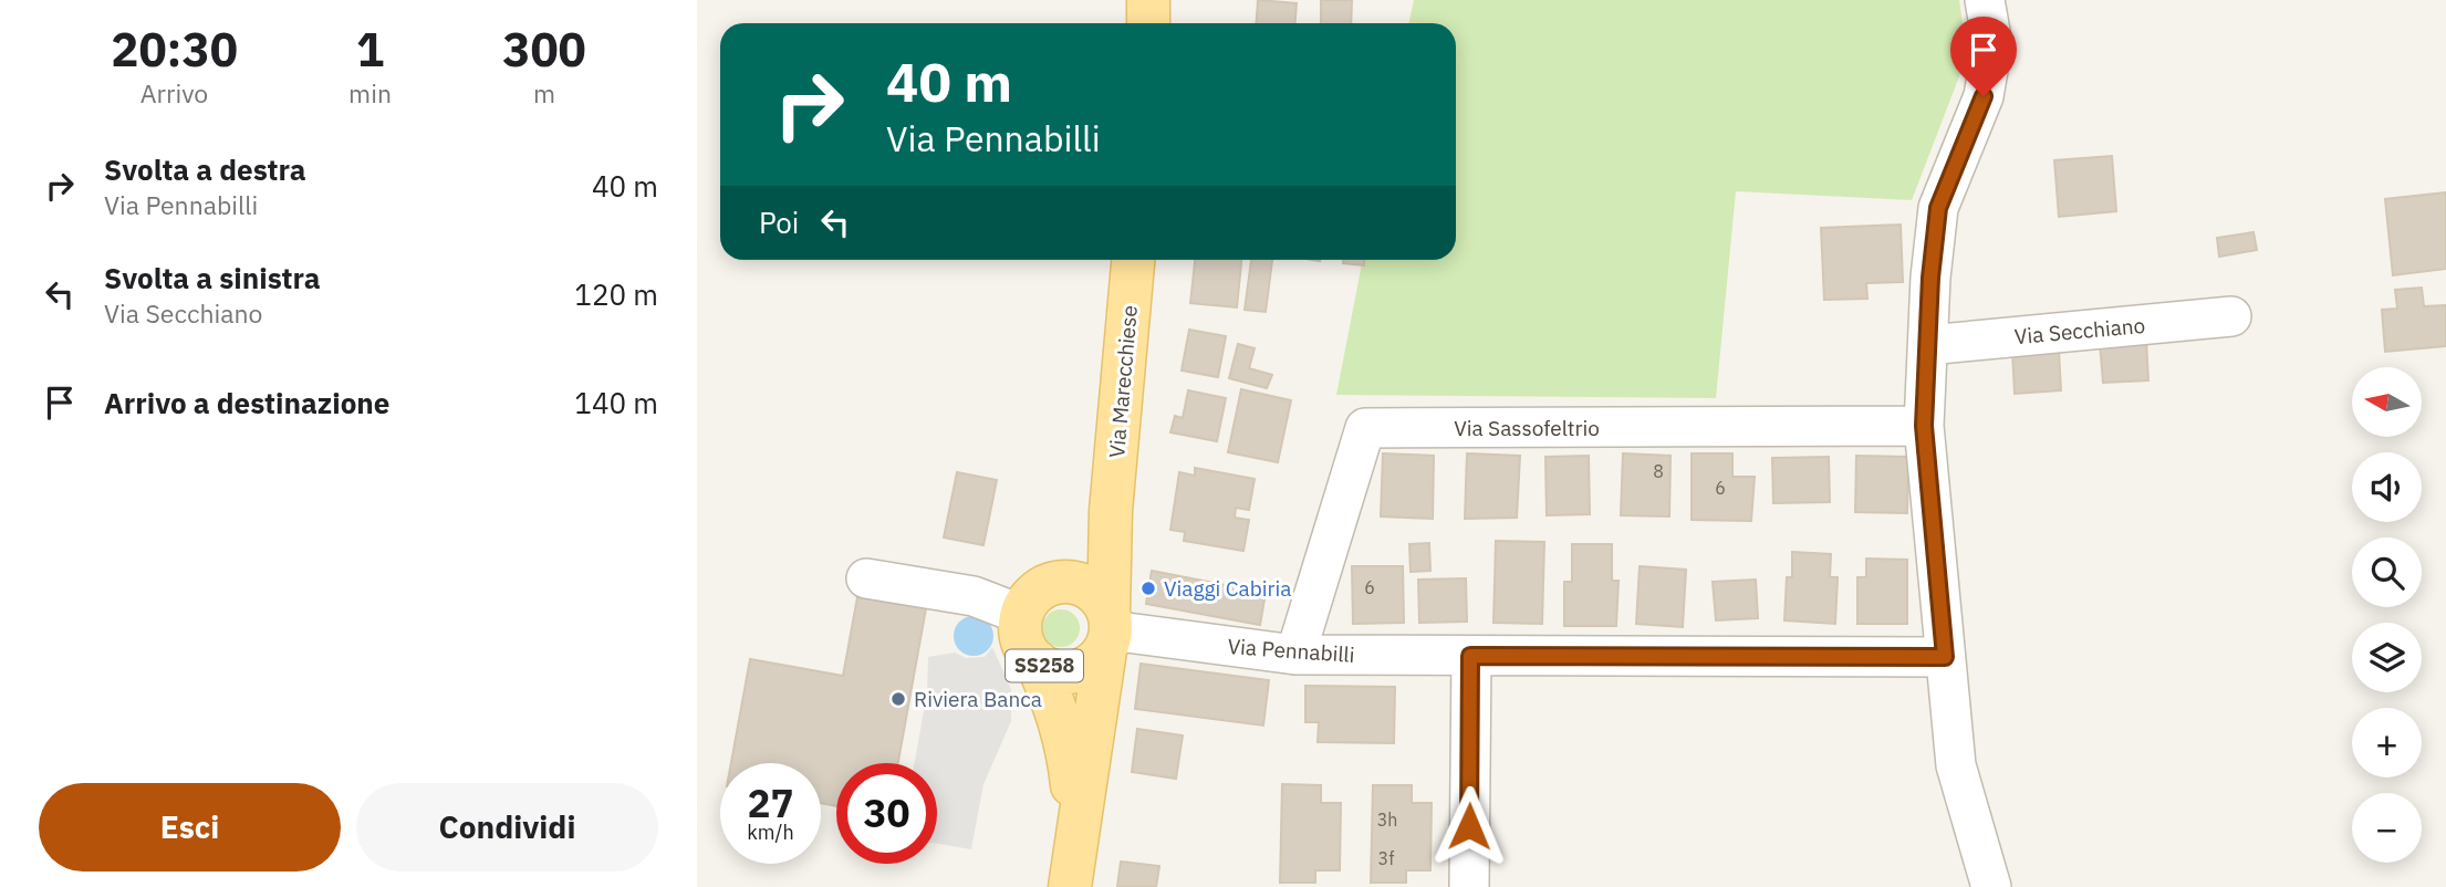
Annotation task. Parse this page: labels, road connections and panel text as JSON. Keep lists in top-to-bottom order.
{
  "streets": {
    "main road": ["Via Marecchiese", "SS258"],
    "street": ["Via Secchiano", "Via Sassofeltrio", "Via Pennabilli"]
  },
  "crossings": [
    ["Via Marecchiese", "Via Pennabilli"],
    ["Via Marecchiese", "SS258"],
    ["Via Sassofeltrio", "Via Pennabilli"],
    ["Via Pennabilli", "SS258"]
  ],
  "places": ["Viaggi Cabiria", "Riviera Banca"],
  "house_numbers": [
    "8",
    "6",
    "6",
    "3h",
    "3f"
  ],
  "north": "left",
  "page": {
    "eta": [
      "20:30",
      "Arrivo",
      "1",
      "min",
      "300",
      "m"
    ],
    "turn": ["40 m", "Via Pennabilli"],
    "list": [
      {
        "name": "Svolta a destra",
        "note": "Via Pennabilli",
        "value": "40 m"
      },
      {
        "name": "Svolta a sinistra",
        "note": "Via Secchiano",
        "value": "120 m"
      },
      {
        "name": "Arrivo a destinazione",
        "value": "140 m"
      }
    ],
    "then": "Poi",
    "map_buttons": ["+", "−"],
    "speed": "27 km/h",
    "limit": "30",
    "buttons": ["Esci", "Condividi"]
  }
}
